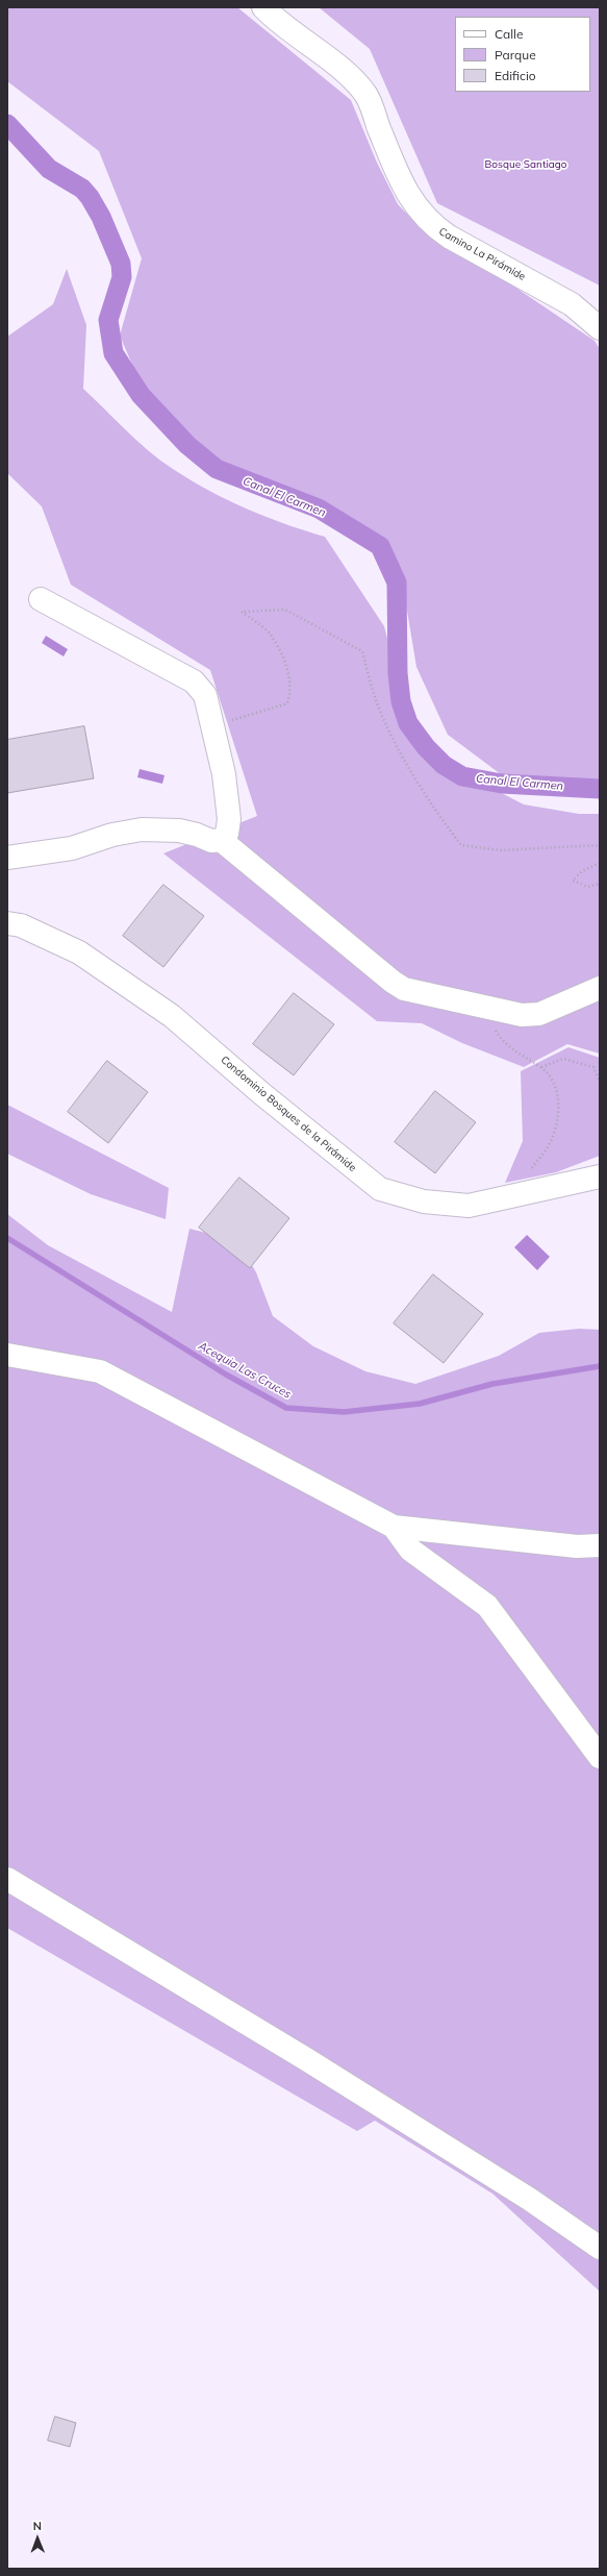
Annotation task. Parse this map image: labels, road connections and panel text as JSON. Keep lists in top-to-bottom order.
{
  "streets": {
    "street": ["Camino La Pirámide", "Condominio Bosques de la Pirámide"]
  },
  "water": ["Canal El Carmen", "Acequia Las Cruces"],
  "parks": ["Bosque Santiago"],
  "legend": ["Calle", "Parque", "Edificio"],
  "north": "top"
}
